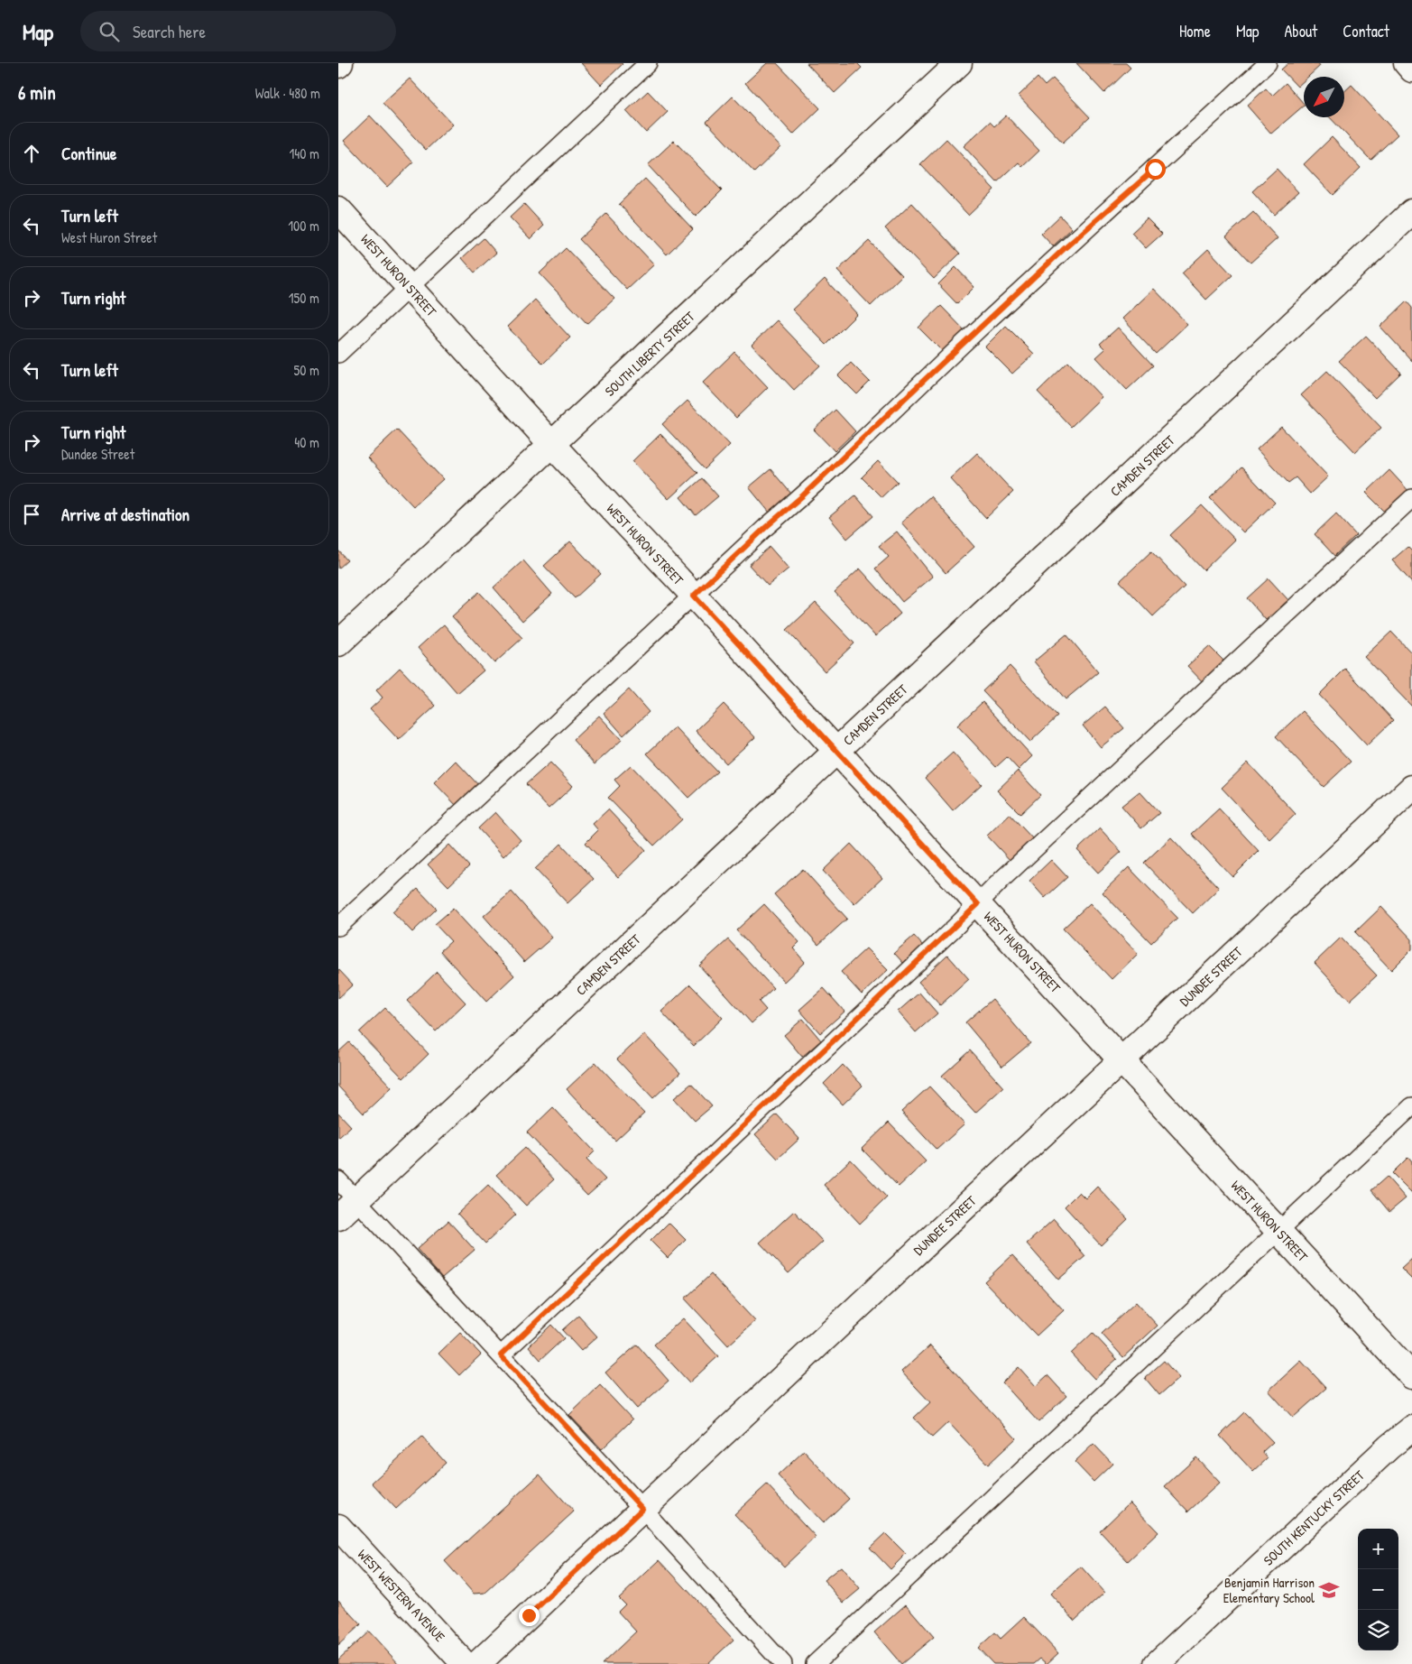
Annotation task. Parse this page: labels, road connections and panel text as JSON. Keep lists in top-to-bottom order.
{
  "streets": {
    "street": [
      "WEST HURON STREET",
      "SOUTH LIBERTY STREET",
      "CAMDEN STREET",
      "DUNDEE STREET",
      "SOUTH KENTUCKY STREET",
      "WEST WESTERN AVENUE"
    ]
  },
  "crossings": [
    ["WEST HURON STREET", "SOUTH LIBERTY STREET"],
    ["WEST HURON STREET", "CAMDEN STREET"],
    ["WEST HURON STREET", "DUNDEE STREET"]
  ],
  "places": {
    "school or university": ["Benjamin Harrison Elementary School"]
  },
  "north": "bottom left",
  "page": {
    "header": "Map",
    "search": "Search here",
    "nav": [
      "Home",
      "Map",
      "About",
      "Contact"
    ],
    "heading": ["6 min", "Walk · 480 m"],
    "list": [
      ["Continue", "140 m"],
      ["Turn left", "West Huron Street", "100 m"],
      ["Turn right", "150 m"],
      ["Turn left", "50 m"],
      ["Turn right", "Dundee Street", "40 m"],
      "Arrive at destination"
    ],
    "map_buttons": ["+", "−"]
  }
}
